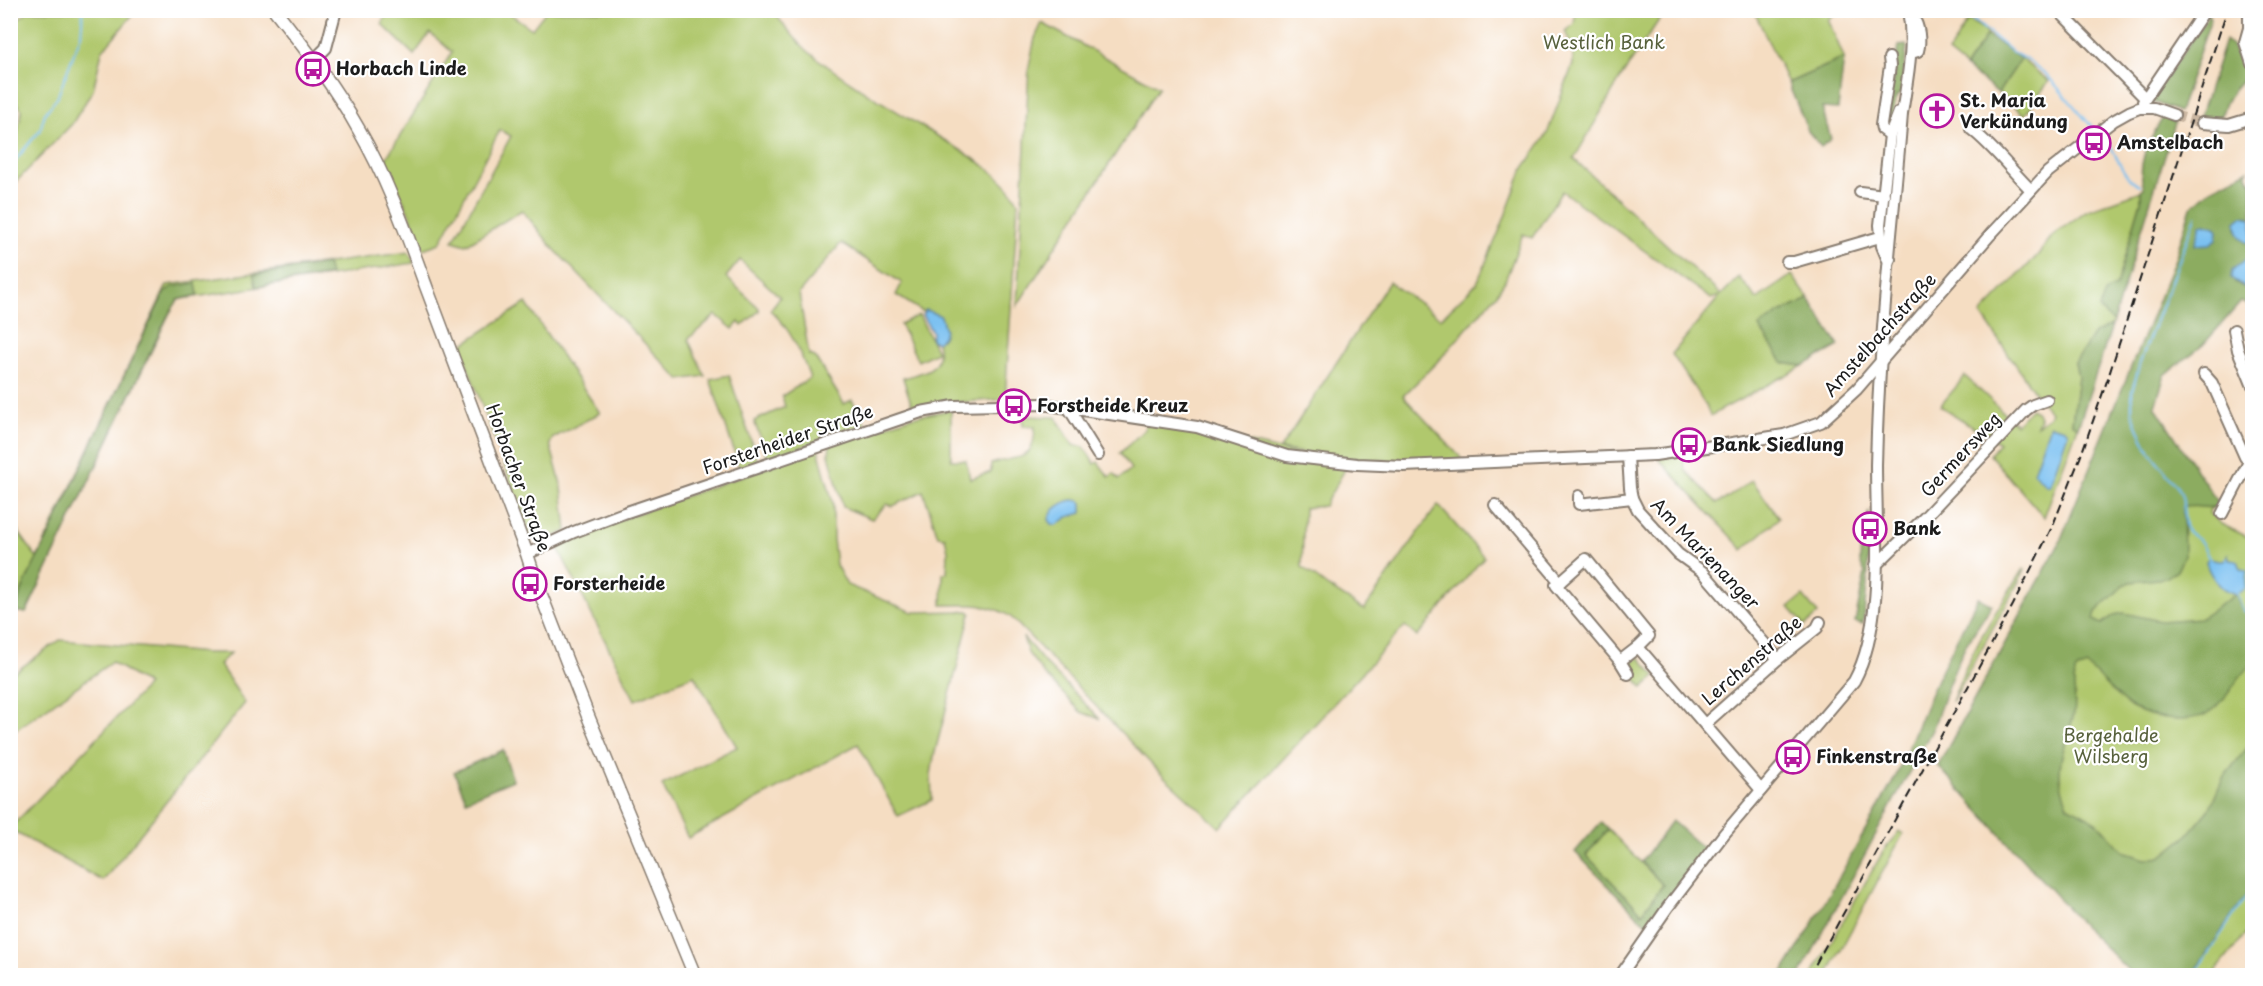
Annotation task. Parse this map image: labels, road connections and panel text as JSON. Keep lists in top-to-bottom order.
{
  "streets": {
    "main road": ["Horbacher Straße"],
    "street": [
      "Amstelbachstraße",
      "Forsterheider Straße",
      "Germersweg",
      "Am Marienanger",
      "Lerchenstraße"
    ]
  },
  "crossings": [
    ["Amstelbachstraße", "Forsterheider Straße"],
    ["Amstelbachstraße", "Am Marienanger"],
    ["Forsterheider Straße", "Horbacher Straße"],
    ["Am Marienanger", "Lerchenstraße"]
  ],
  "parks": ["Westlich Bank", "Bergehalde Wilsberg"],
  "places": {
    "bus stop": [
      "Horbach Linde",
      "Amstelbach",
      "Forstheide Kreuz",
      "Bank Siedlung",
      "Bank",
      "Forsterheide",
      "Finkenstraße"
    ],
    "church": ["St. Maria Verkündung"]
  }
}
